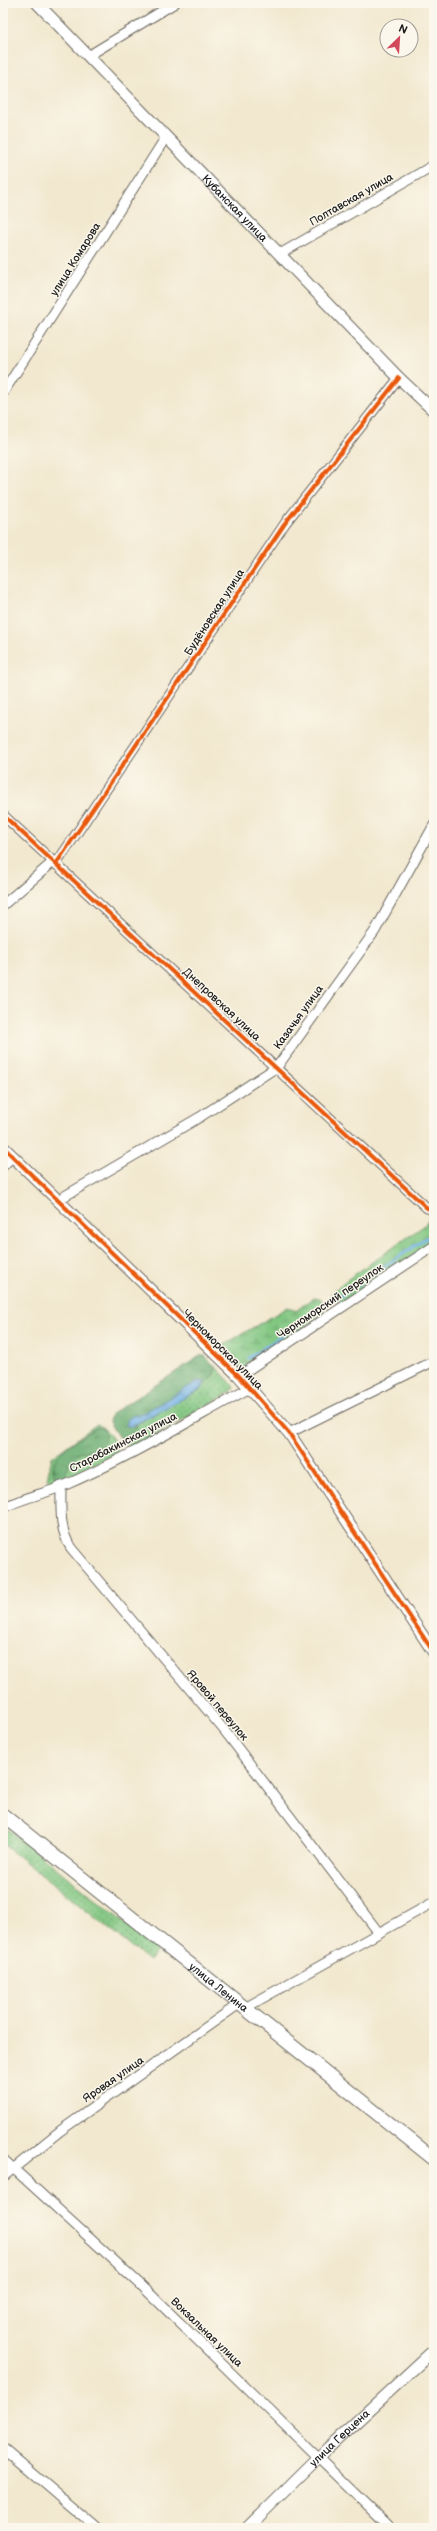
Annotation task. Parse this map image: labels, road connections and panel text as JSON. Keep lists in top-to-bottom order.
{
  "streets": {
    "main road": ["улица Ленина"],
    "street": [
      "Полтавская улица",
      "Кубанская улица",
      "улица Комарова",
      "Будёновская улица",
      "Днепровская улица",
      "Казачья улица",
      "Черноморский переулок",
      "Черноморская улица",
      "Старобакинская улица",
      "Яровой переулок",
      "Яровая улица",
      "Вокзальная улица",
      "улица Герцена"
    ]
  },
  "crossings": [
    ["Полтавская улица", "Кубанская улица"],
    ["Кубанская улица", "улица Комарова"],
    ["Кубанская улица", "Будёновская улица"],
    ["Будёновская улица", "Днепровская улица"],
    ["Днепровская улица", "Казачья улица"],
    ["Казачья улица", "Черноморская улица"],
    ["Черноморский переулок", "Черноморская улица"],
    ["Черноморская улица", "Старобакинская улица"],
    ["Старобакинская улица", "Яровой переулок"],
    ["Яровой переулок", "Яровая улица"],
    ["улица Ленина", "Яровая улица"],
    ["Яровая улица", "Вокзальная улица"],
    ["Вокзальная улица", "улица Герцена"]
  ],
  "north": "top right"
}
